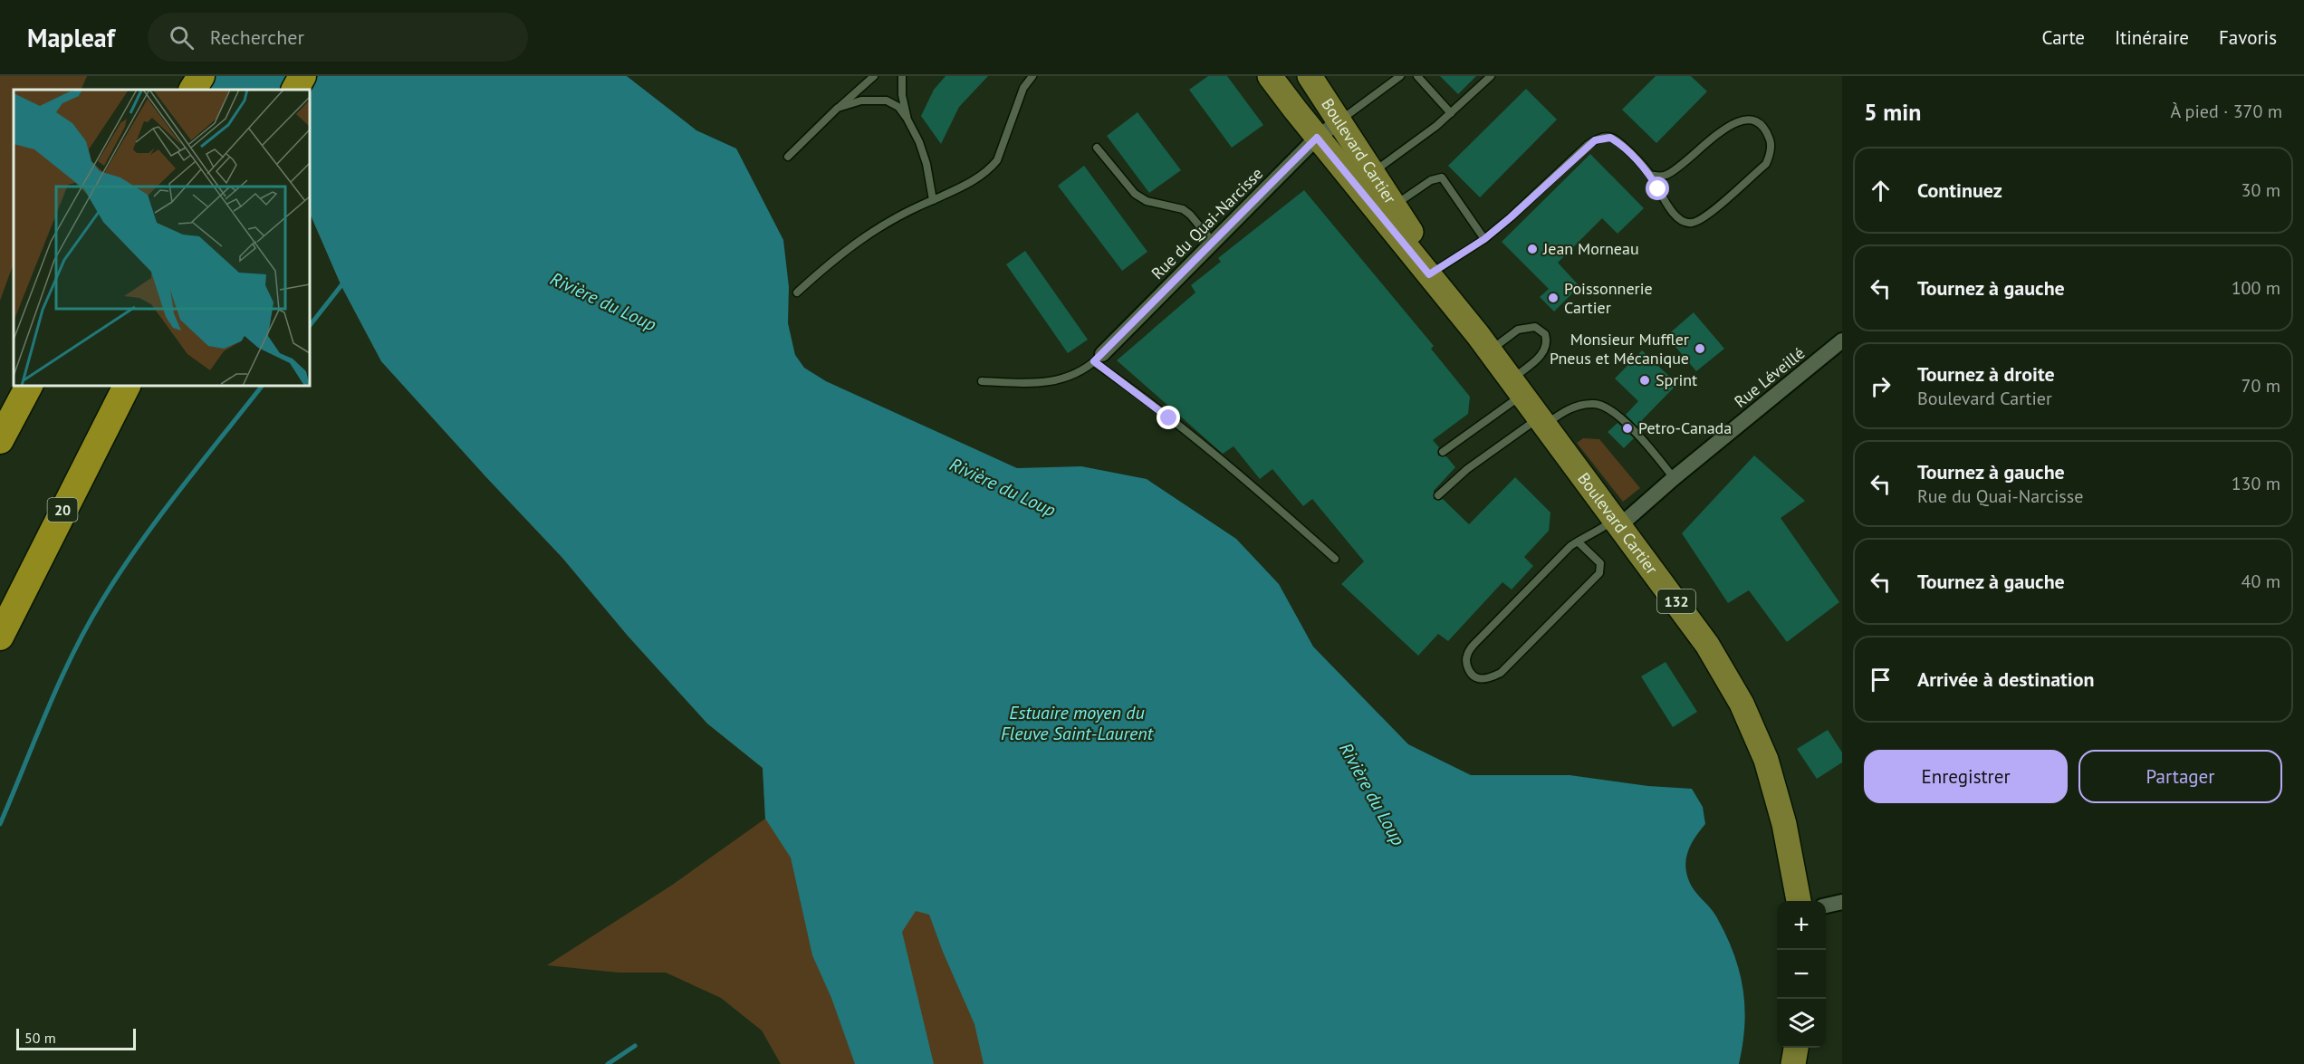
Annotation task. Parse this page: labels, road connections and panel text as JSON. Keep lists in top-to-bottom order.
{
  "streets": {
    "highway": ["20"],
    "main road": ["Boulevard Cartier", "132"],
    "street": ["Rue du Quai-Narcisse", "Rue Léveillé"]
  },
  "crossings": [
    ["Boulevard Cartier", "Rue du Quai-Narcisse"],
    ["Boulevard Cartier", "Rue Léveillé"]
  ],
  "water": ["Rivière du Loup", "Estuaire moyen du Fleuve Saint-Laurent"],
  "places": [
    "Jean Morneau",
    "Poissonnerie Cartier",
    "Monsieur Muffler Pneus et Mécanique",
    "Sprint",
    "Petro-Canada"
  ],
  "scale_bar": "50 m",
  "page": {
    "header": "Mapleaf",
    "search": "Rechercher",
    "nav": ["Carte", "Itinéraire", "Favoris"],
    "heading": ["5 min", "À pied · 370 m"],
    "list": [
      ["Continuez", "30 m"],
      ["Tournez à gauche", "100 m"],
      ["Tournez à droite", "Boulevard Cartier", "70 m"],
      ["Tournez à gauche", "Rue du Quai-Narcisse", "130 m"],
      ["Tournez à gauche", "40 m"],
      "Arrivée à destination"
    ],
    "buttons": ["Enregistrer", "Partager"],
    "map_buttons": ["+", "−"],
    "scale": "50 m"
  }
}
